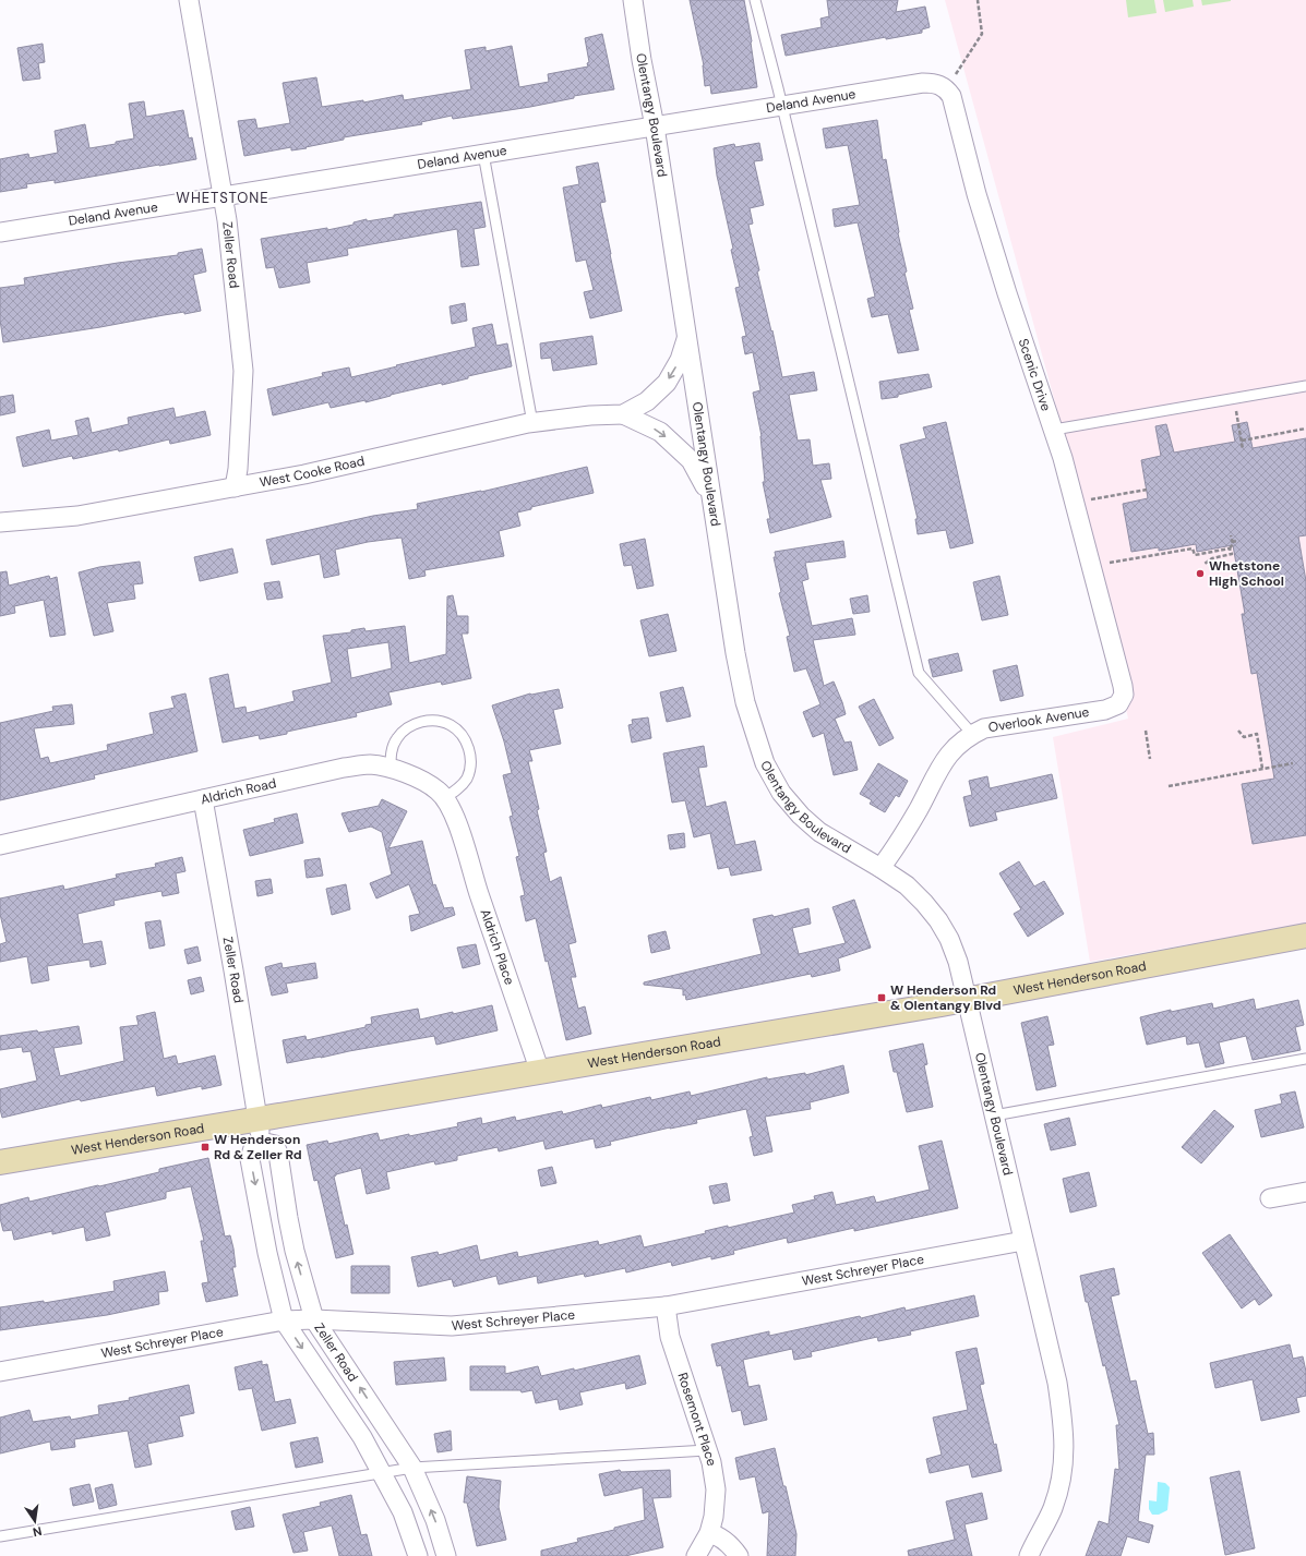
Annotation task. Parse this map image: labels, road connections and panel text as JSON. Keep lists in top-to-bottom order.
{
  "streets": {
    "main road": ["West Henderson Road"],
    "street": [
      "Deland Avenue",
      "Olentangy Boulevard",
      "Zeller Road",
      "Scenic Drive",
      "West Cooke Road",
      "Overlook Avenue",
      "Aldrich Road",
      "Aldrich Place",
      "West Schreyer Place",
      "Rosemont Place"
    ]
  },
  "crossings": [
    ["Deland Avenue", "Olentangy Boulevard"],
    ["Deland Avenue", "Zeller Road"],
    ["Deland Avenue", "Scenic Drive"],
    ["Olentangy Boulevard", "West Cooke Road"],
    ["Olentangy Boulevard", "Overlook Avenue"],
    ["Olentangy Boulevard", "West Henderson Road"],
    ["Olentangy Boulevard", "West Schreyer Place"],
    ["Zeller Road", "West Cooke Road"],
    ["Zeller Road", "Aldrich Road"],
    ["Zeller Road", "West Henderson Road"],
    ["Zeller Road", "West Schreyer Place"],
    ["Scenic Drive", "Overlook Avenue"],
    ["Aldrich Road", "Aldrich Place"],
    ["Aldrich Place", "West Henderson Road"],
    ["West Schreyer Place", "Rosemont Place"]
  ],
  "districts": ["WHETSTONE"],
  "places": {
    "other": ["Whetstone High School"],
    "transit": ["W Henderson Rd & Olentangy Blvd", "W Henderson Rd & Zeller Rd"]
  },
  "north": "bottom"
}
